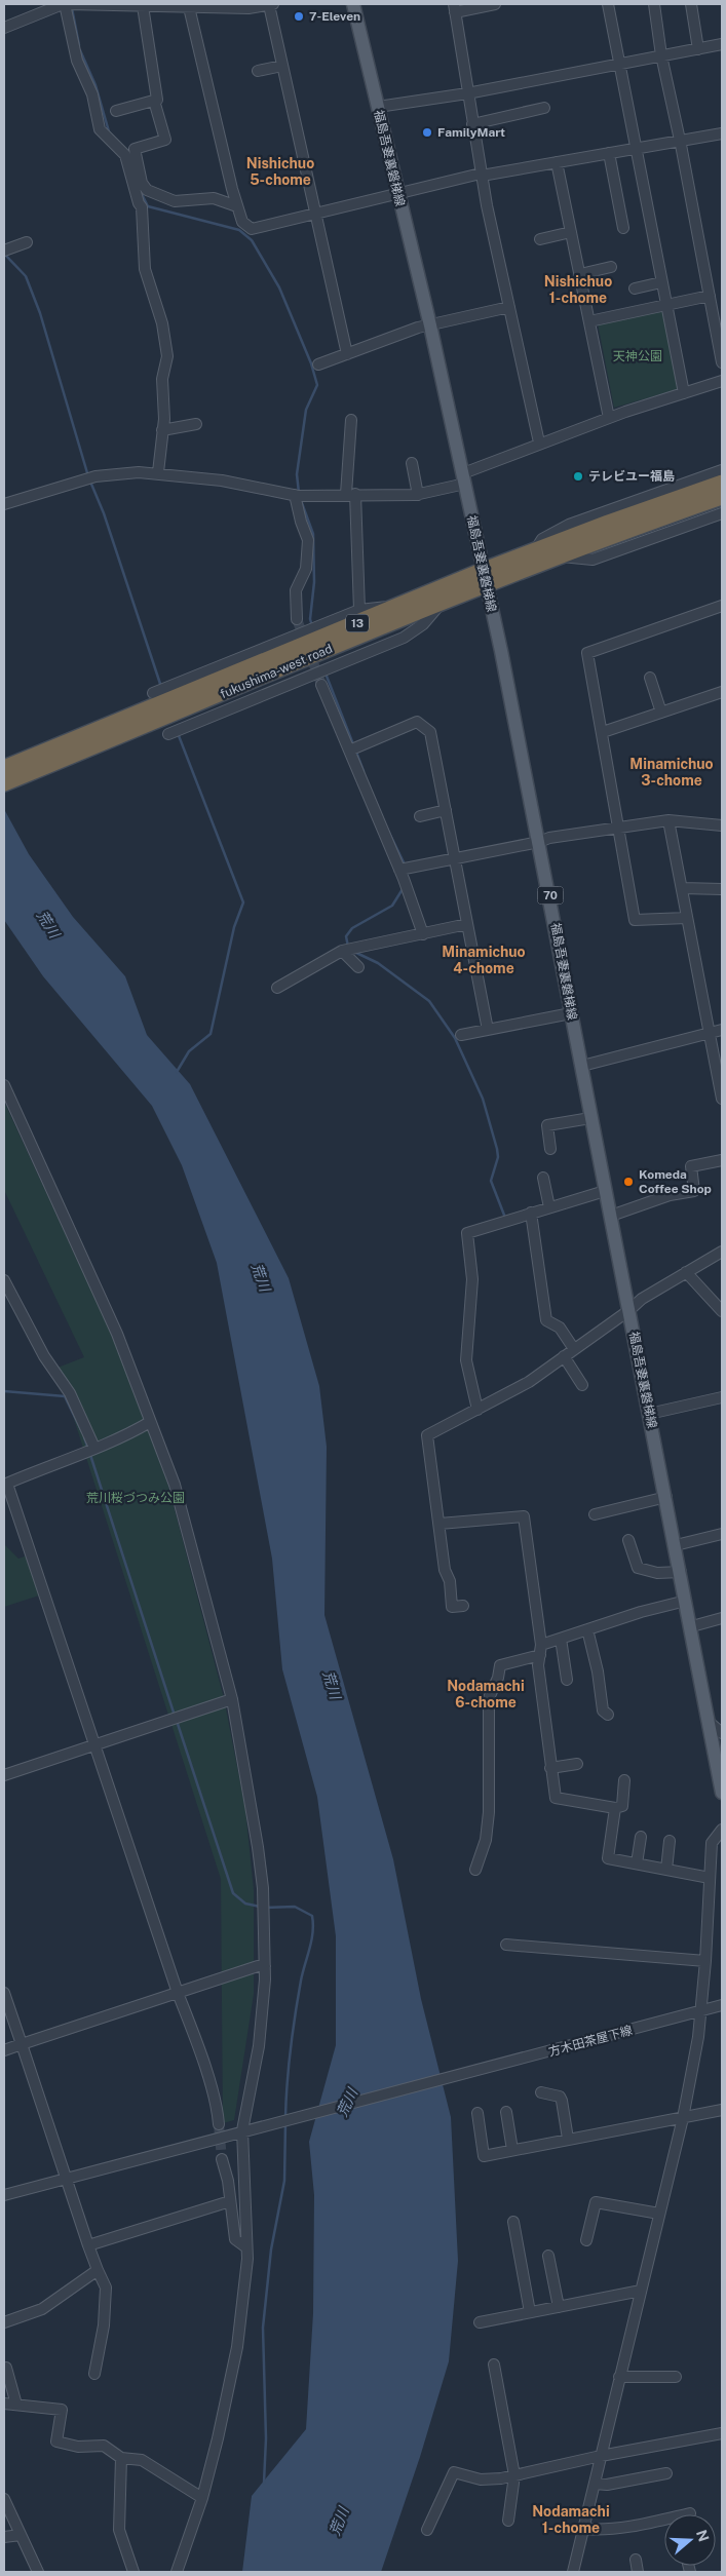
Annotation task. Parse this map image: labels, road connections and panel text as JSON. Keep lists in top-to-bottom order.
{
  "streets": {
    "highway": ["13", "fukushima-west road"],
    "main road": ["福島吾妻裏磐梯線", "70"],
    "street": ["方木田茶屋下線"]
  },
  "crossings": [
    ["福島吾妻裏磐梯線", "fukushima-west road"]
  ],
  "districts": [
    "Nishichuo 5-chome",
    "Nishichuo 1-chome",
    "Minamichuo 3-chome",
    "Minamichuo 4-chome",
    "Nodamachi 6-chome",
    "Nodamachi 1-chome"
  ],
  "water": ["荒川"],
  "parks": ["天神公園", "荒川桜づつみ公園"],
  "places": [
    "7-Eleven",
    "FamilyMart",
    "テレビユー福島",
    "Komeda Coffee Shop"
  ],
  "north": "right"
}
